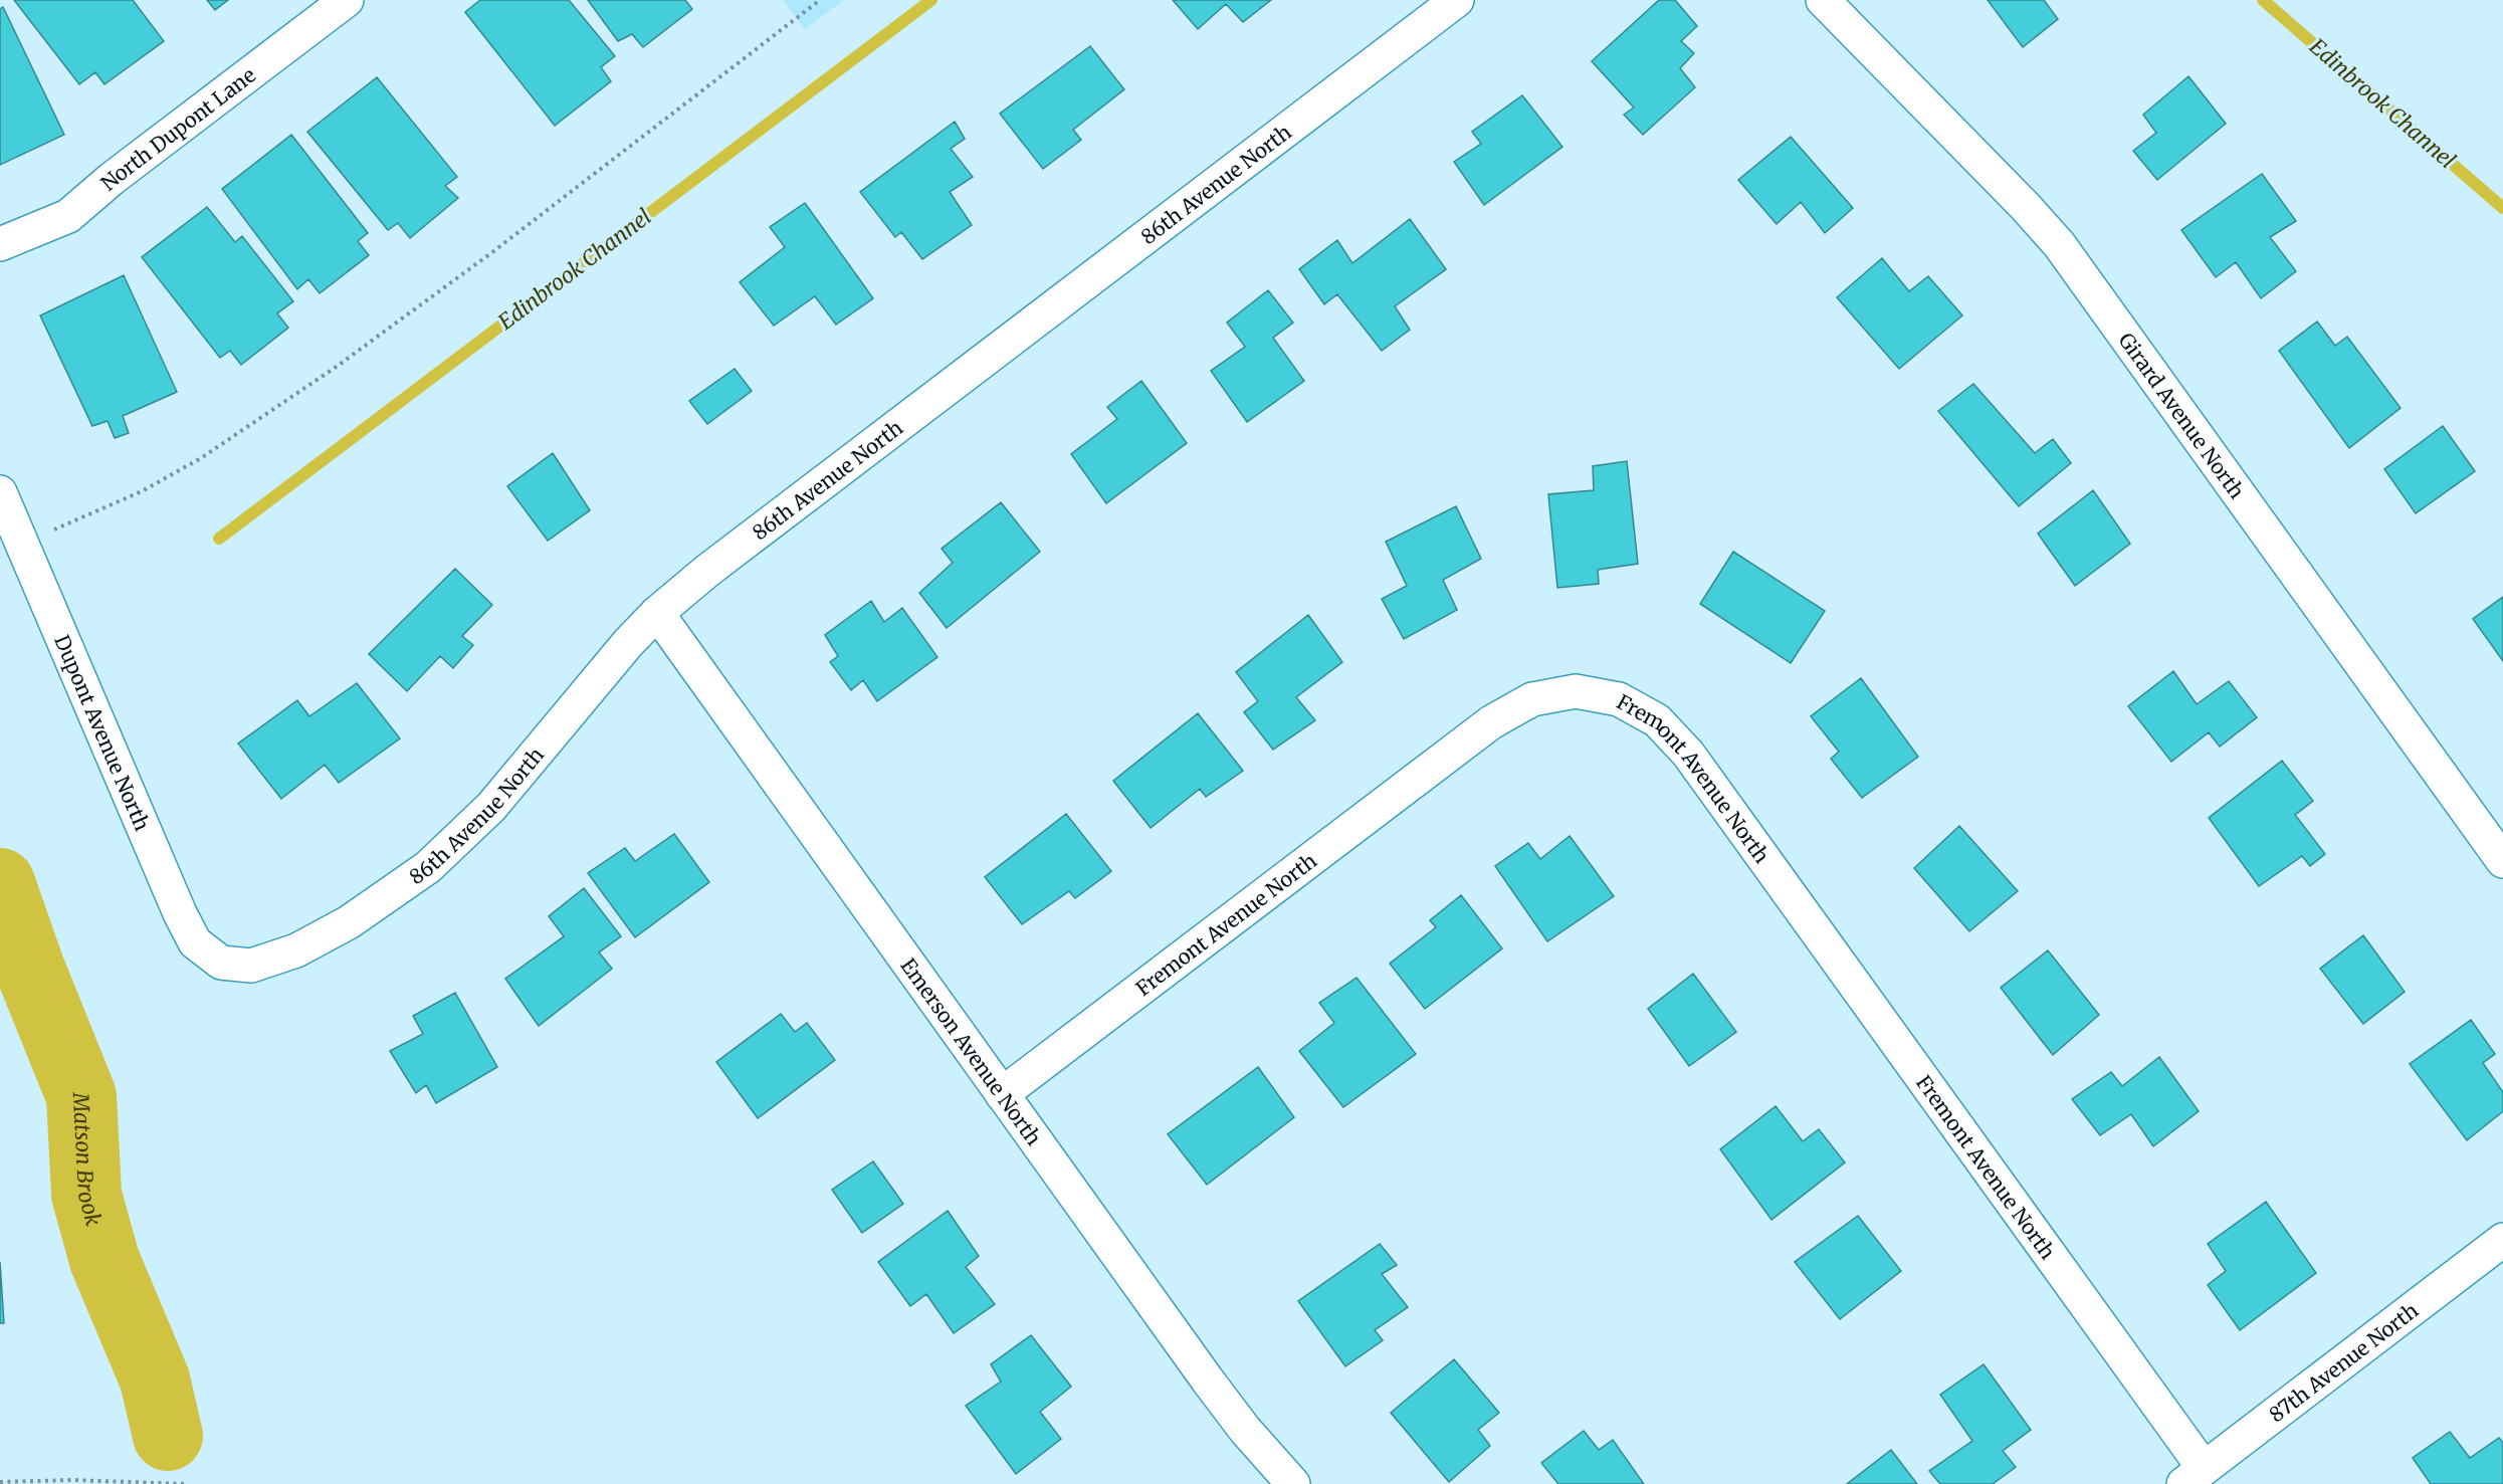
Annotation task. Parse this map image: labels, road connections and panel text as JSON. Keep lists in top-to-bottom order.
{
  "streets": {
    "street": [
      "North Dupont Lane",
      "86th Avenue North",
      "Girard Avenue North",
      "Dupont Avenue North",
      "Fremont Avenue North",
      "Emerson Avenue North",
      "87th Avenue North"
    ]
  },
  "crossings": [
    ["86th Avenue North", "Dupont Avenue North"],
    ["86th Avenue North", "Emerson Avenue North"],
    ["Fremont Avenue North", "Emerson Avenue North"],
    ["Fremont Avenue North", "87th Avenue North"]
  ],
  "water": ["Edinbrook Channel", "Matson Brook"]
}
